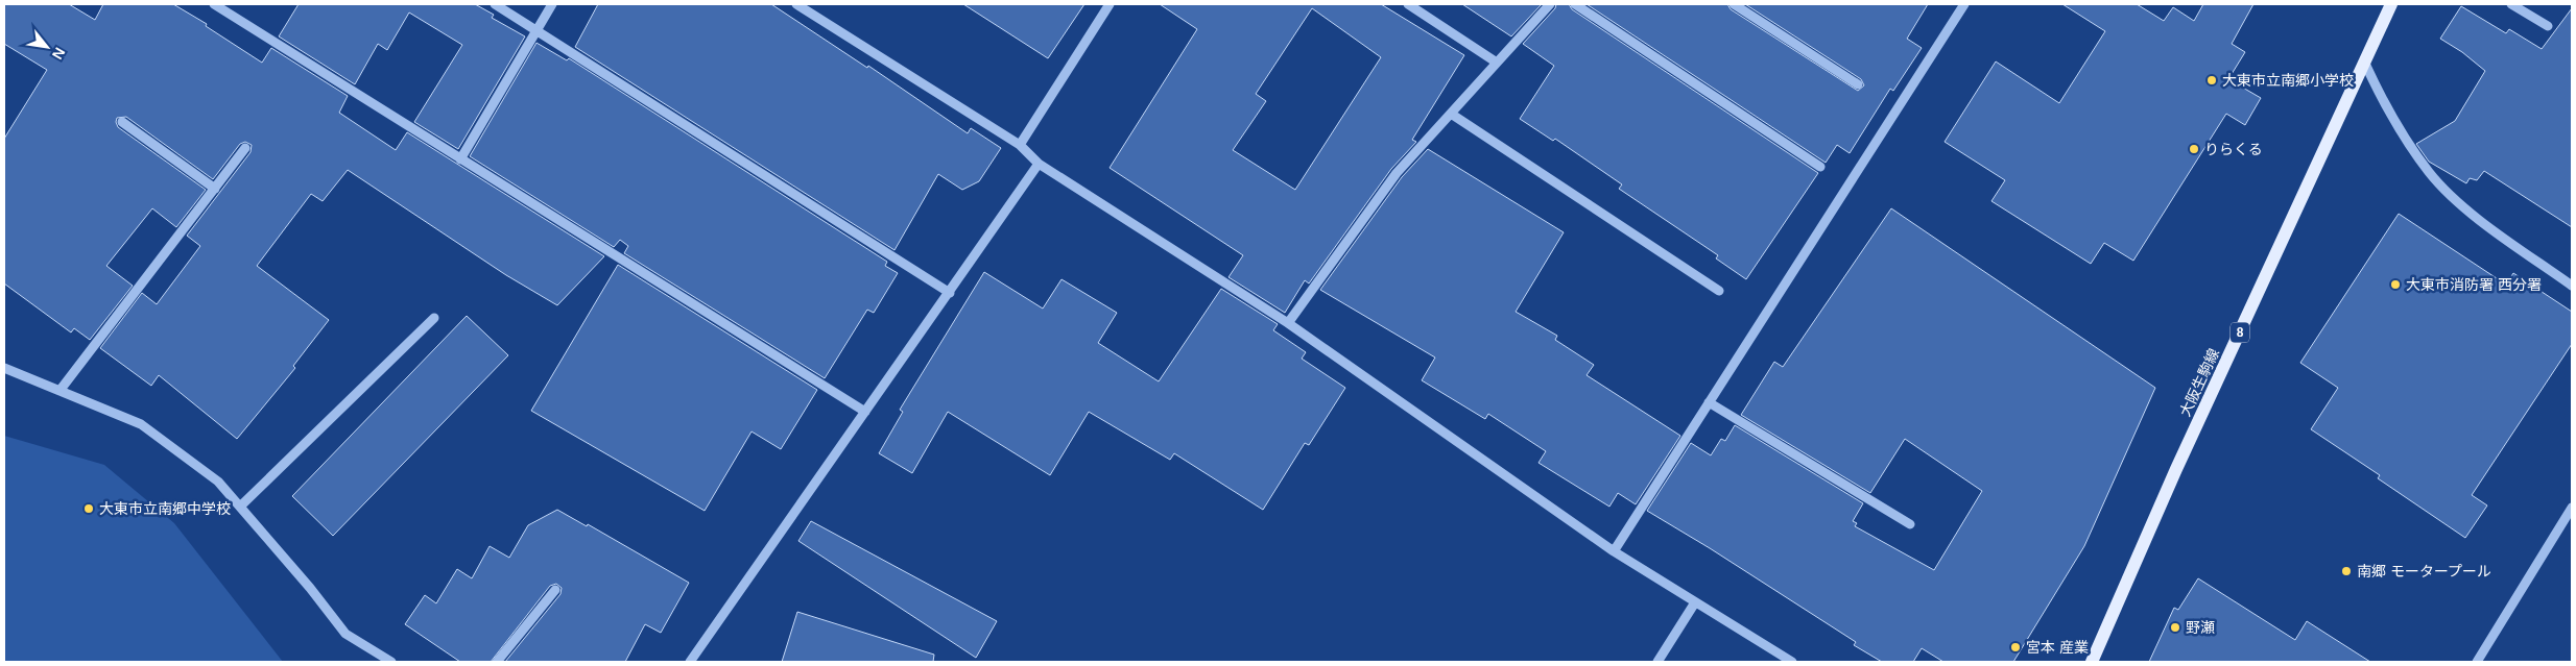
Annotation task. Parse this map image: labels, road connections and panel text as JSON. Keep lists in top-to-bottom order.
{
  "streets": {
    "main road": ["8", "大阪生駒線"]
  },
  "places": [
    "大東市立南郷小学校",
    "りらくる",
    "大東市消防署 西分署",
    "大東市立南郷中学校",
    "南郷 モータープール",
    "野瀬",
    "宮本 産業"
  ],
  "north": "bottom right"
}
